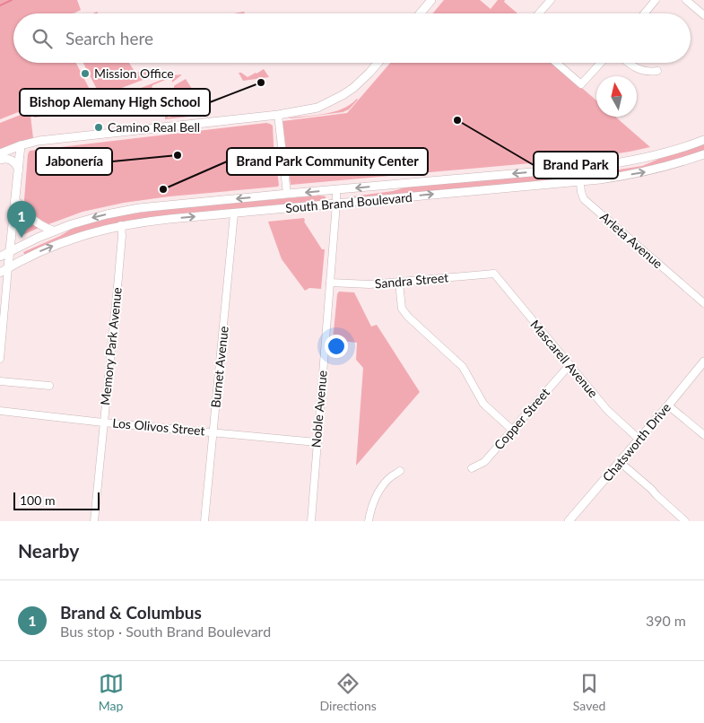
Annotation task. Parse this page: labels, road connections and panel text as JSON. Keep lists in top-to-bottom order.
{
  "streets": {
    "main road": ["South Brand Boulevard", "Chatsworth Drive"],
    "street": [
      "Arleta Avenue",
      "Sandra Street",
      "Memory Park Avenue",
      "Mascarell Avenue",
      "Burnet Avenue",
      "Noble Avenue",
      "Copper Street",
      "Los Olivos Street"
    ]
  },
  "crossings": [
    ["South Brand Boulevard", "Arleta Avenue"],
    ["South Brand Boulevard", "Memory Park Avenue"],
    ["South Brand Boulevard", "Burnet Avenue"],
    ["South Brand Boulevard", "Noble Avenue"],
    ["Sandra Street", "Mascarell Avenue"],
    ["Sandra Street", "Noble Avenue"],
    ["Memory Park Avenue", "Los Olivos Street"],
    ["Mascarell Avenue", "Copper Street"],
    ["Mascarell Avenue", "Chatsworth Drive"],
    ["Burnet Avenue", "Los Olivos Street"],
    ["Noble Avenue", "Los Olivos Street"]
  ],
  "places": [
    "Mission Office",
    "Bishop Alemany High School",
    "Brand Park",
    "Camino Real Bell",
    "Jabonería",
    "Brand Park Community Center"
  ],
  "scale_bar": "100 m",
  "north": "top",
  "page": {
    "search": "Search here",
    "pins": "1",
    "scale": "100 m",
    "heading": "Nearby",
    "list": [
      {
        "mark": "1",
        "name": "Brand & Columbus",
        "note": "Bus stop · South Brand Boulevard",
        "value": "390 m"
      }
    ],
    "nav": ["Map", "Directions", "Saved"]
  }
}
